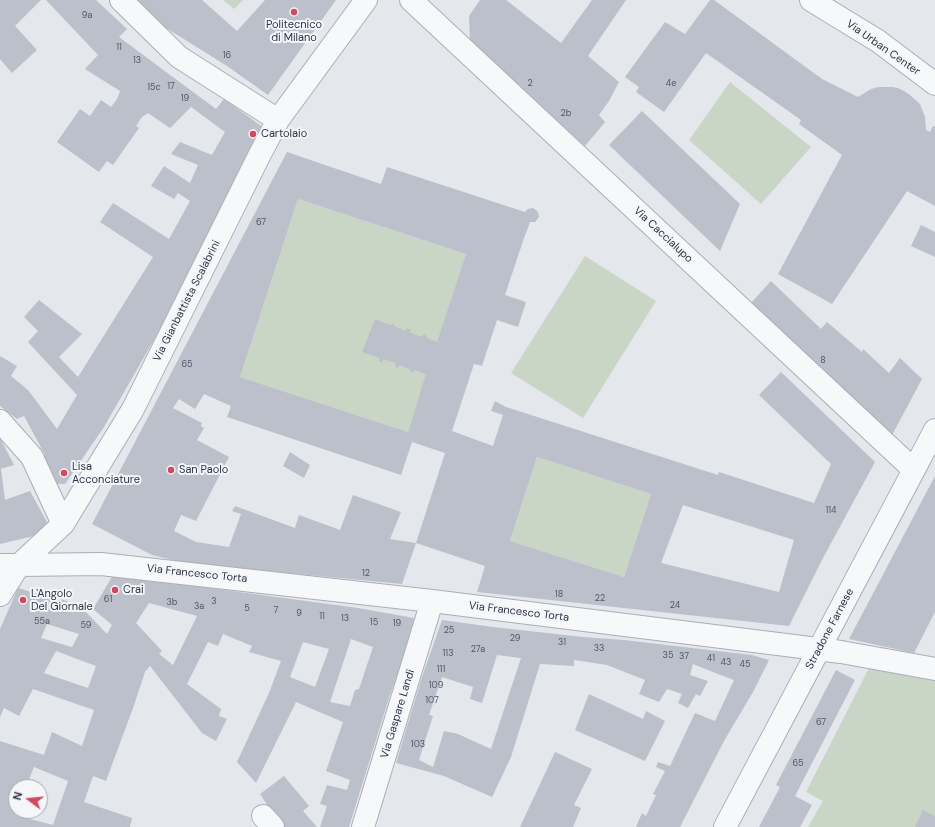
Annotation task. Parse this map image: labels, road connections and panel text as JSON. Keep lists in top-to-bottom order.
{
  "streets": {
    "street": [
      "Via Urban Center",
      "Via Caccialupo",
      "Via Gianbattista Scalabrini",
      "Via Francesco Torta",
      "Stradone Farnese",
      "Via Gaspare Landi"
    ]
  },
  "crossings": [
    ["Via Caccialupo", "Stradone Farnese"],
    ["Via Gianbattista Scalabrini", "Via Francesco Torta"],
    ["Via Francesco Torta", "Stradone Farnese"],
    ["Via Francesco Torta", "Via Gaspare Landi"]
  ],
  "places": [
    "Politecnico di Milano",
    "Cartolaio",
    "San Paolo",
    "Lisa Acconciature",
    "Crai",
    "L'Angolo Del Giornale"
  ],
  "house_numbers": [
    "9a",
    "11",
    "16",
    "13",
    "2",
    "4e",
    "17",
    "15c",
    "19",
    "2b",
    "67",
    "8",
    "65",
    "114",
    "12",
    "18",
    "22",
    "61",
    "3",
    "3b",
    "24",
    "3a",
    "5",
    "7",
    "9",
    "11",
    "13",
    "55a",
    "15",
    "19",
    "59",
    "25",
    "29",
    "31",
    "33",
    "27a",
    "113",
    "35",
    "37",
    "41",
    "43",
    "45",
    "111",
    "109",
    "107",
    "67",
    "103",
    "65"
  ],
  "north": "left"
}
